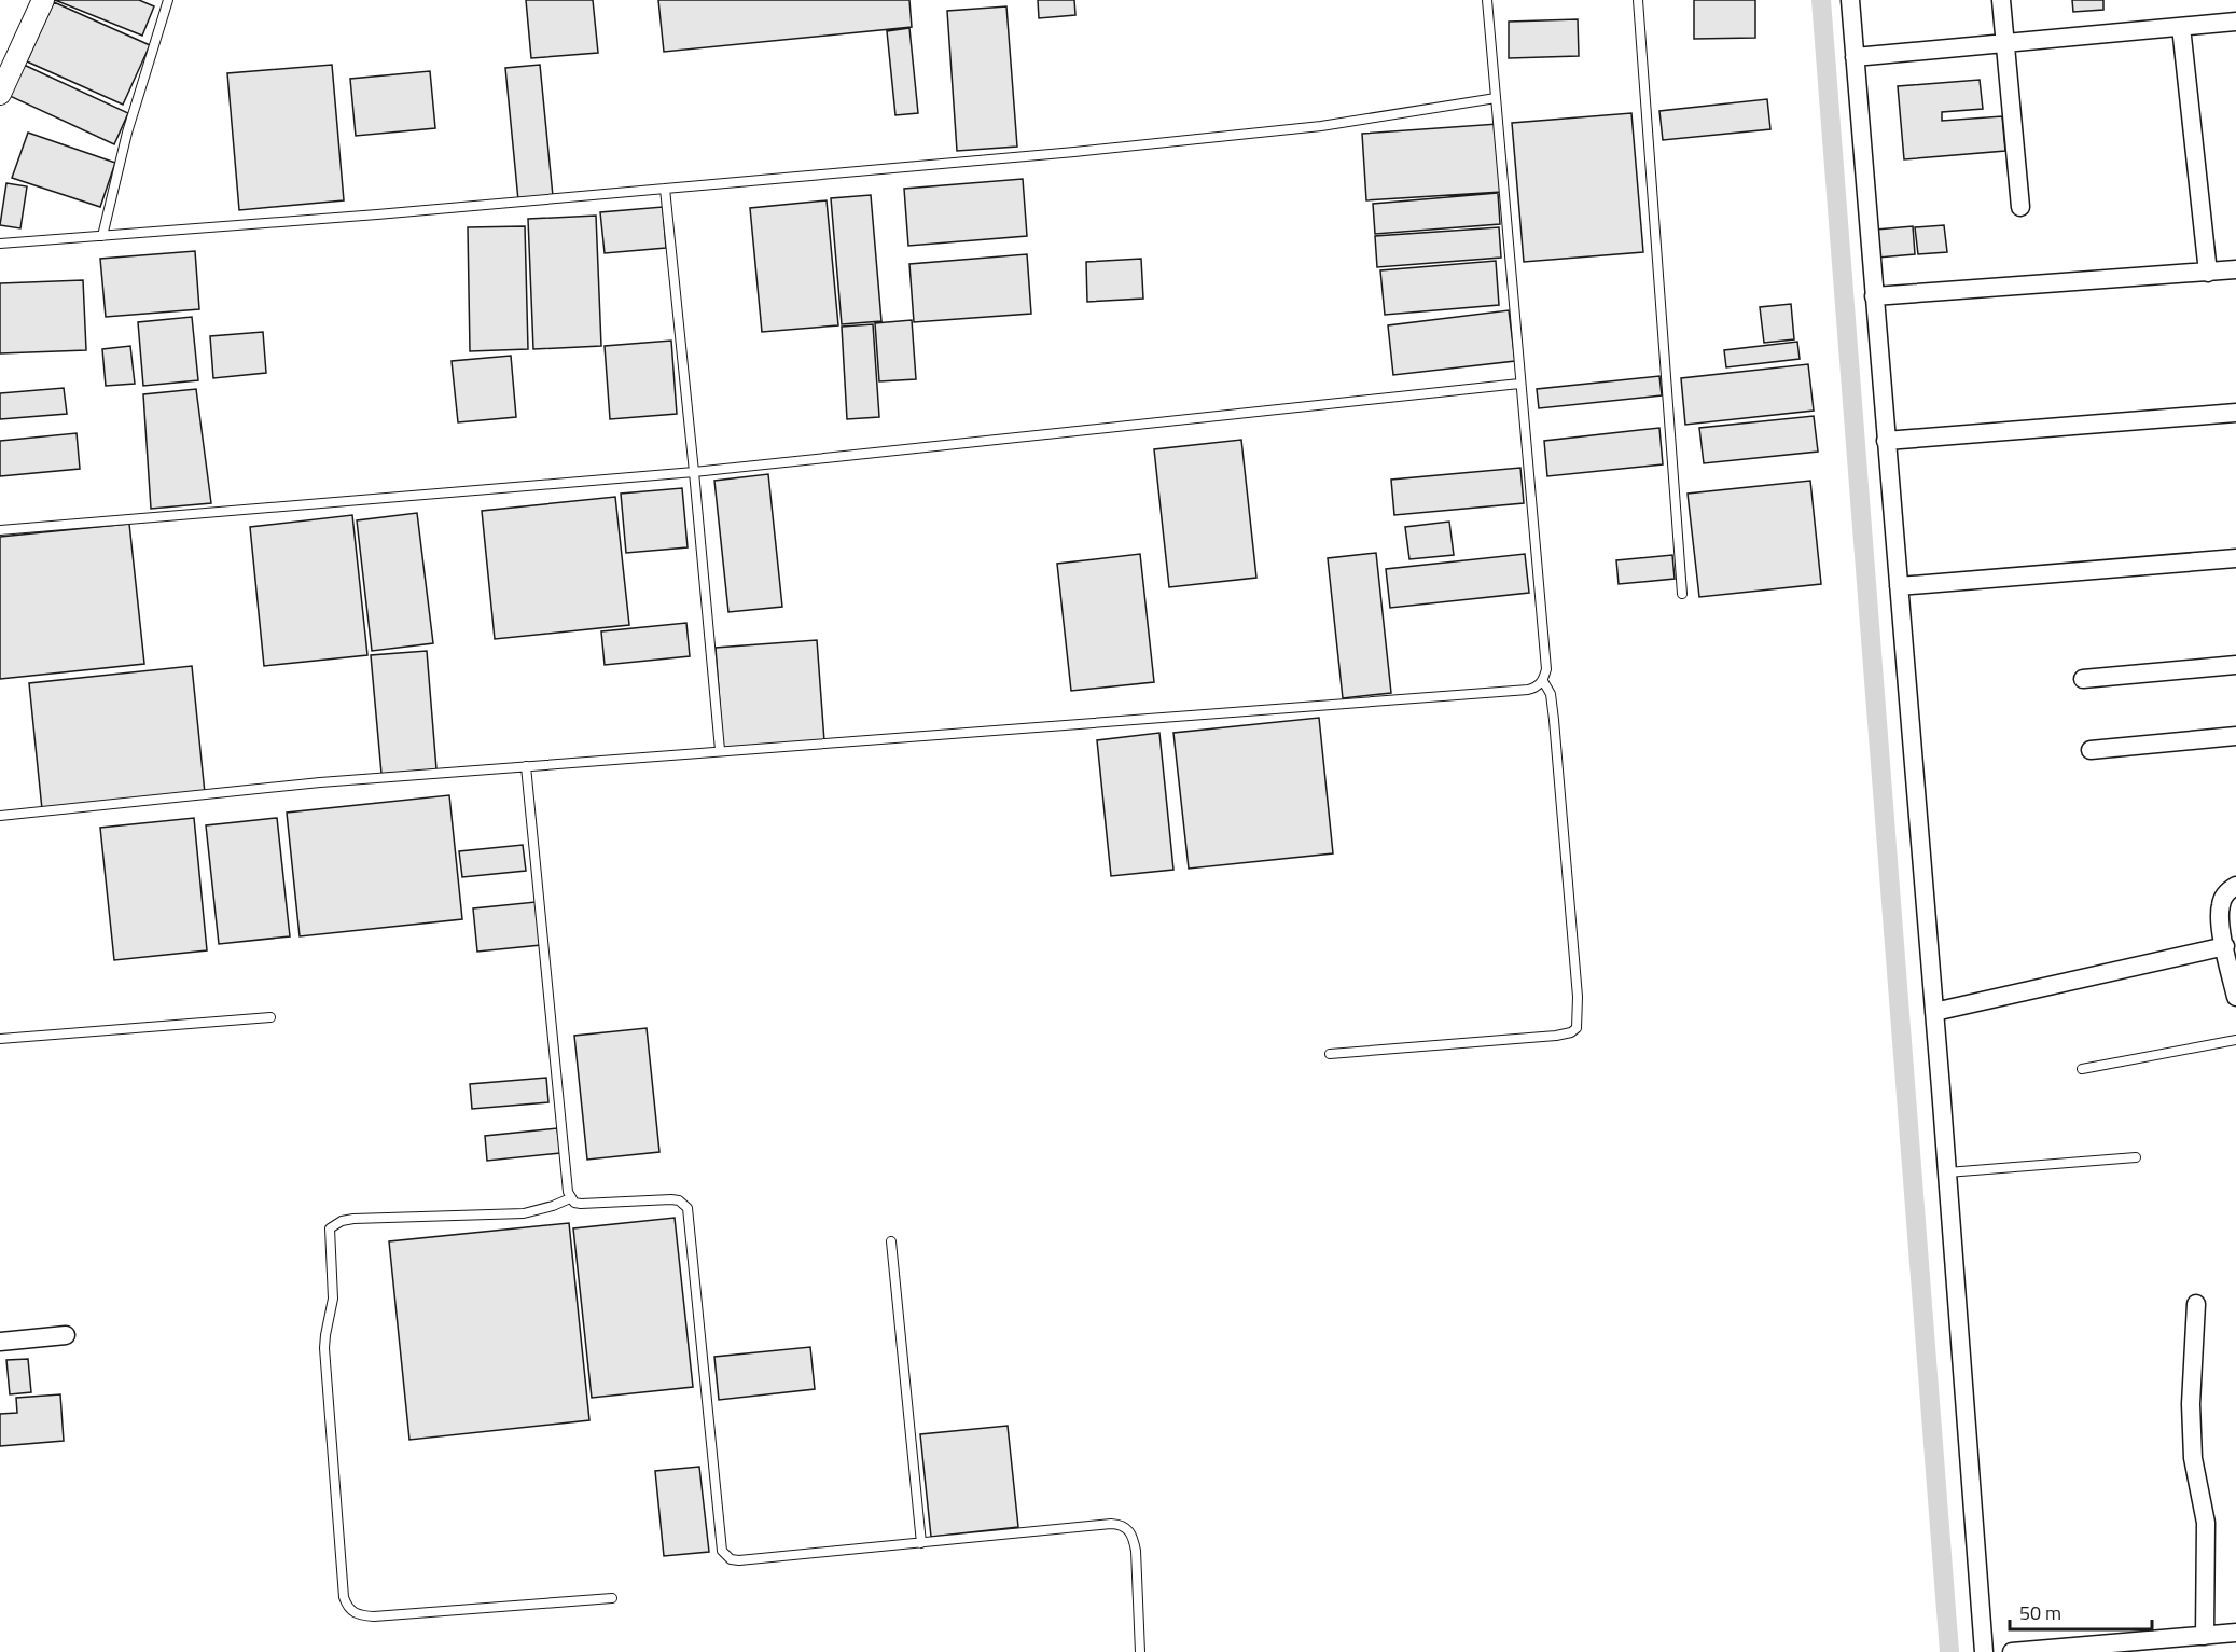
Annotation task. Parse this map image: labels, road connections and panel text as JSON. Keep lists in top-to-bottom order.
{
  "scale_bar": "50 m"
}
